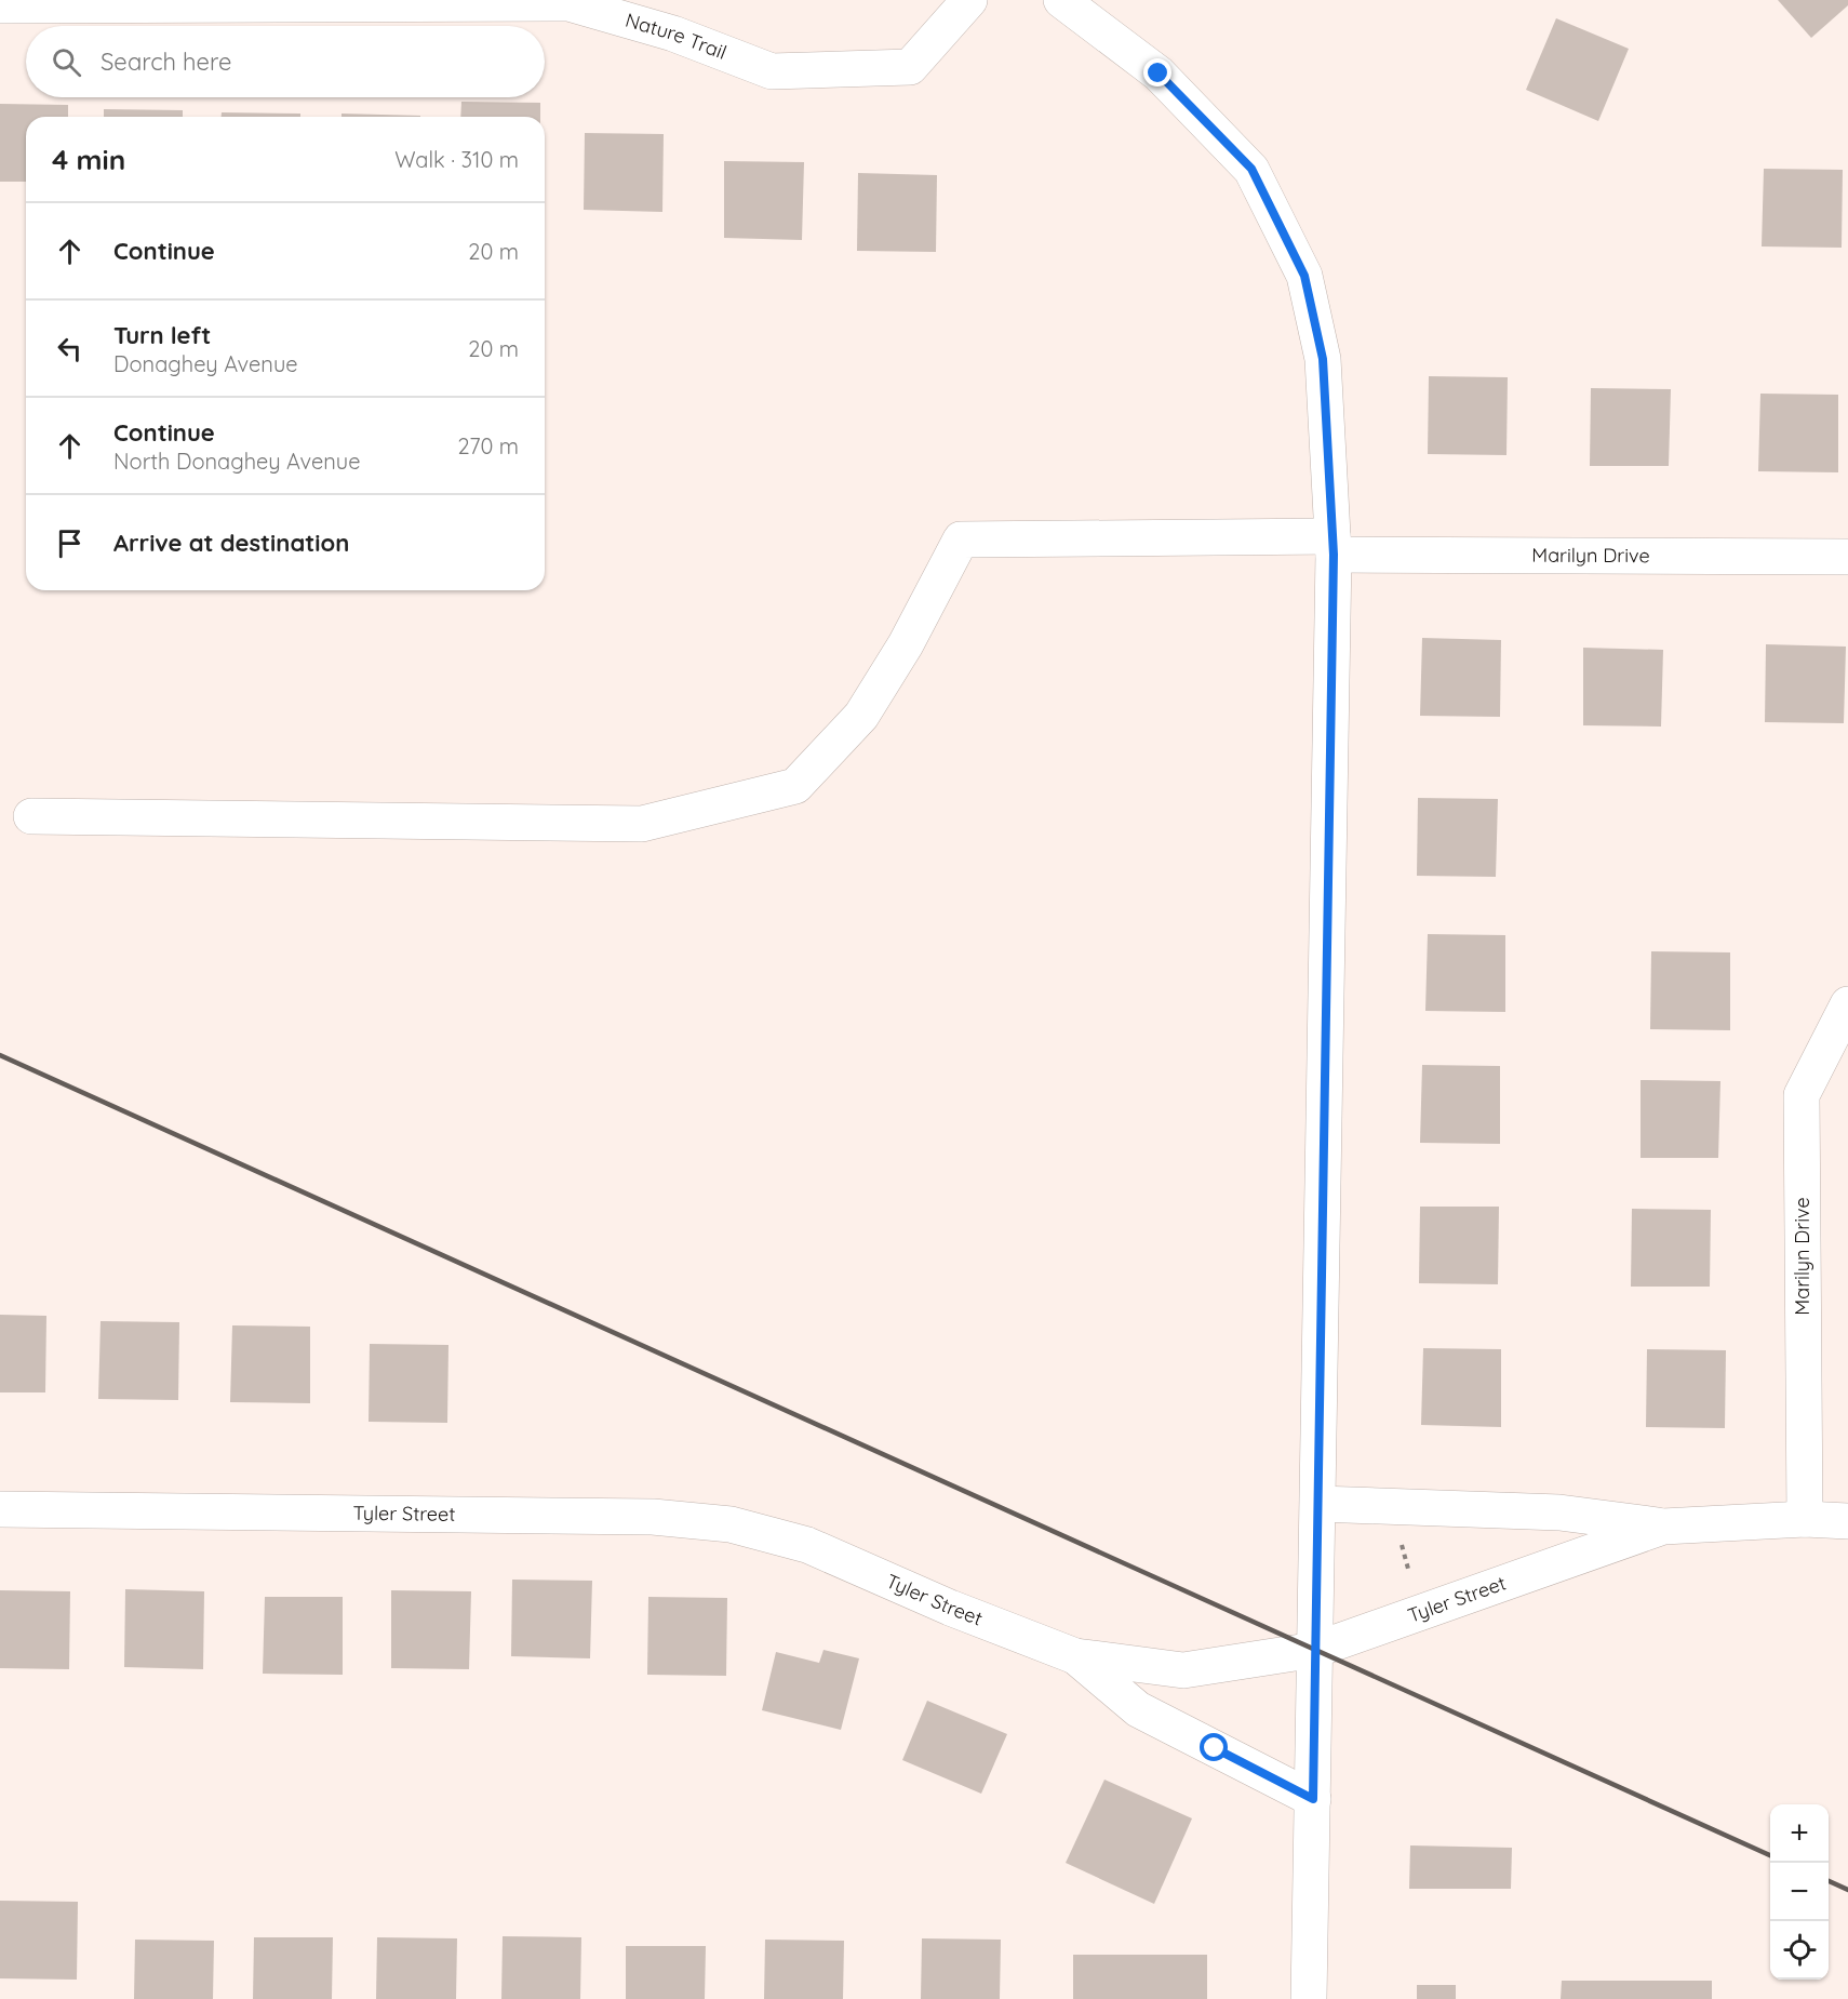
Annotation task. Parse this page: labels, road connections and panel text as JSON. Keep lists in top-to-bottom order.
{
  "streets": {
    "street": ["Nature Trail", "Marilyn Drive", "Tyler Street"]
  },
  "crossings": [
    ["Marilyn Drive", "Tyler Street"]
  ],
  "page": {
    "search": "Search here",
    "heading": ["4 min", "Walk · 310 m"],
    "list": [
      ["Continue", "20 m"],
      ["Turn left", "Donaghey Avenue", "20 m"],
      ["Continue", "North Donaghey Avenue", "270 m"],
      "Arrive at destination"
    ],
    "map_buttons": ["+", "−"]
  }
}
